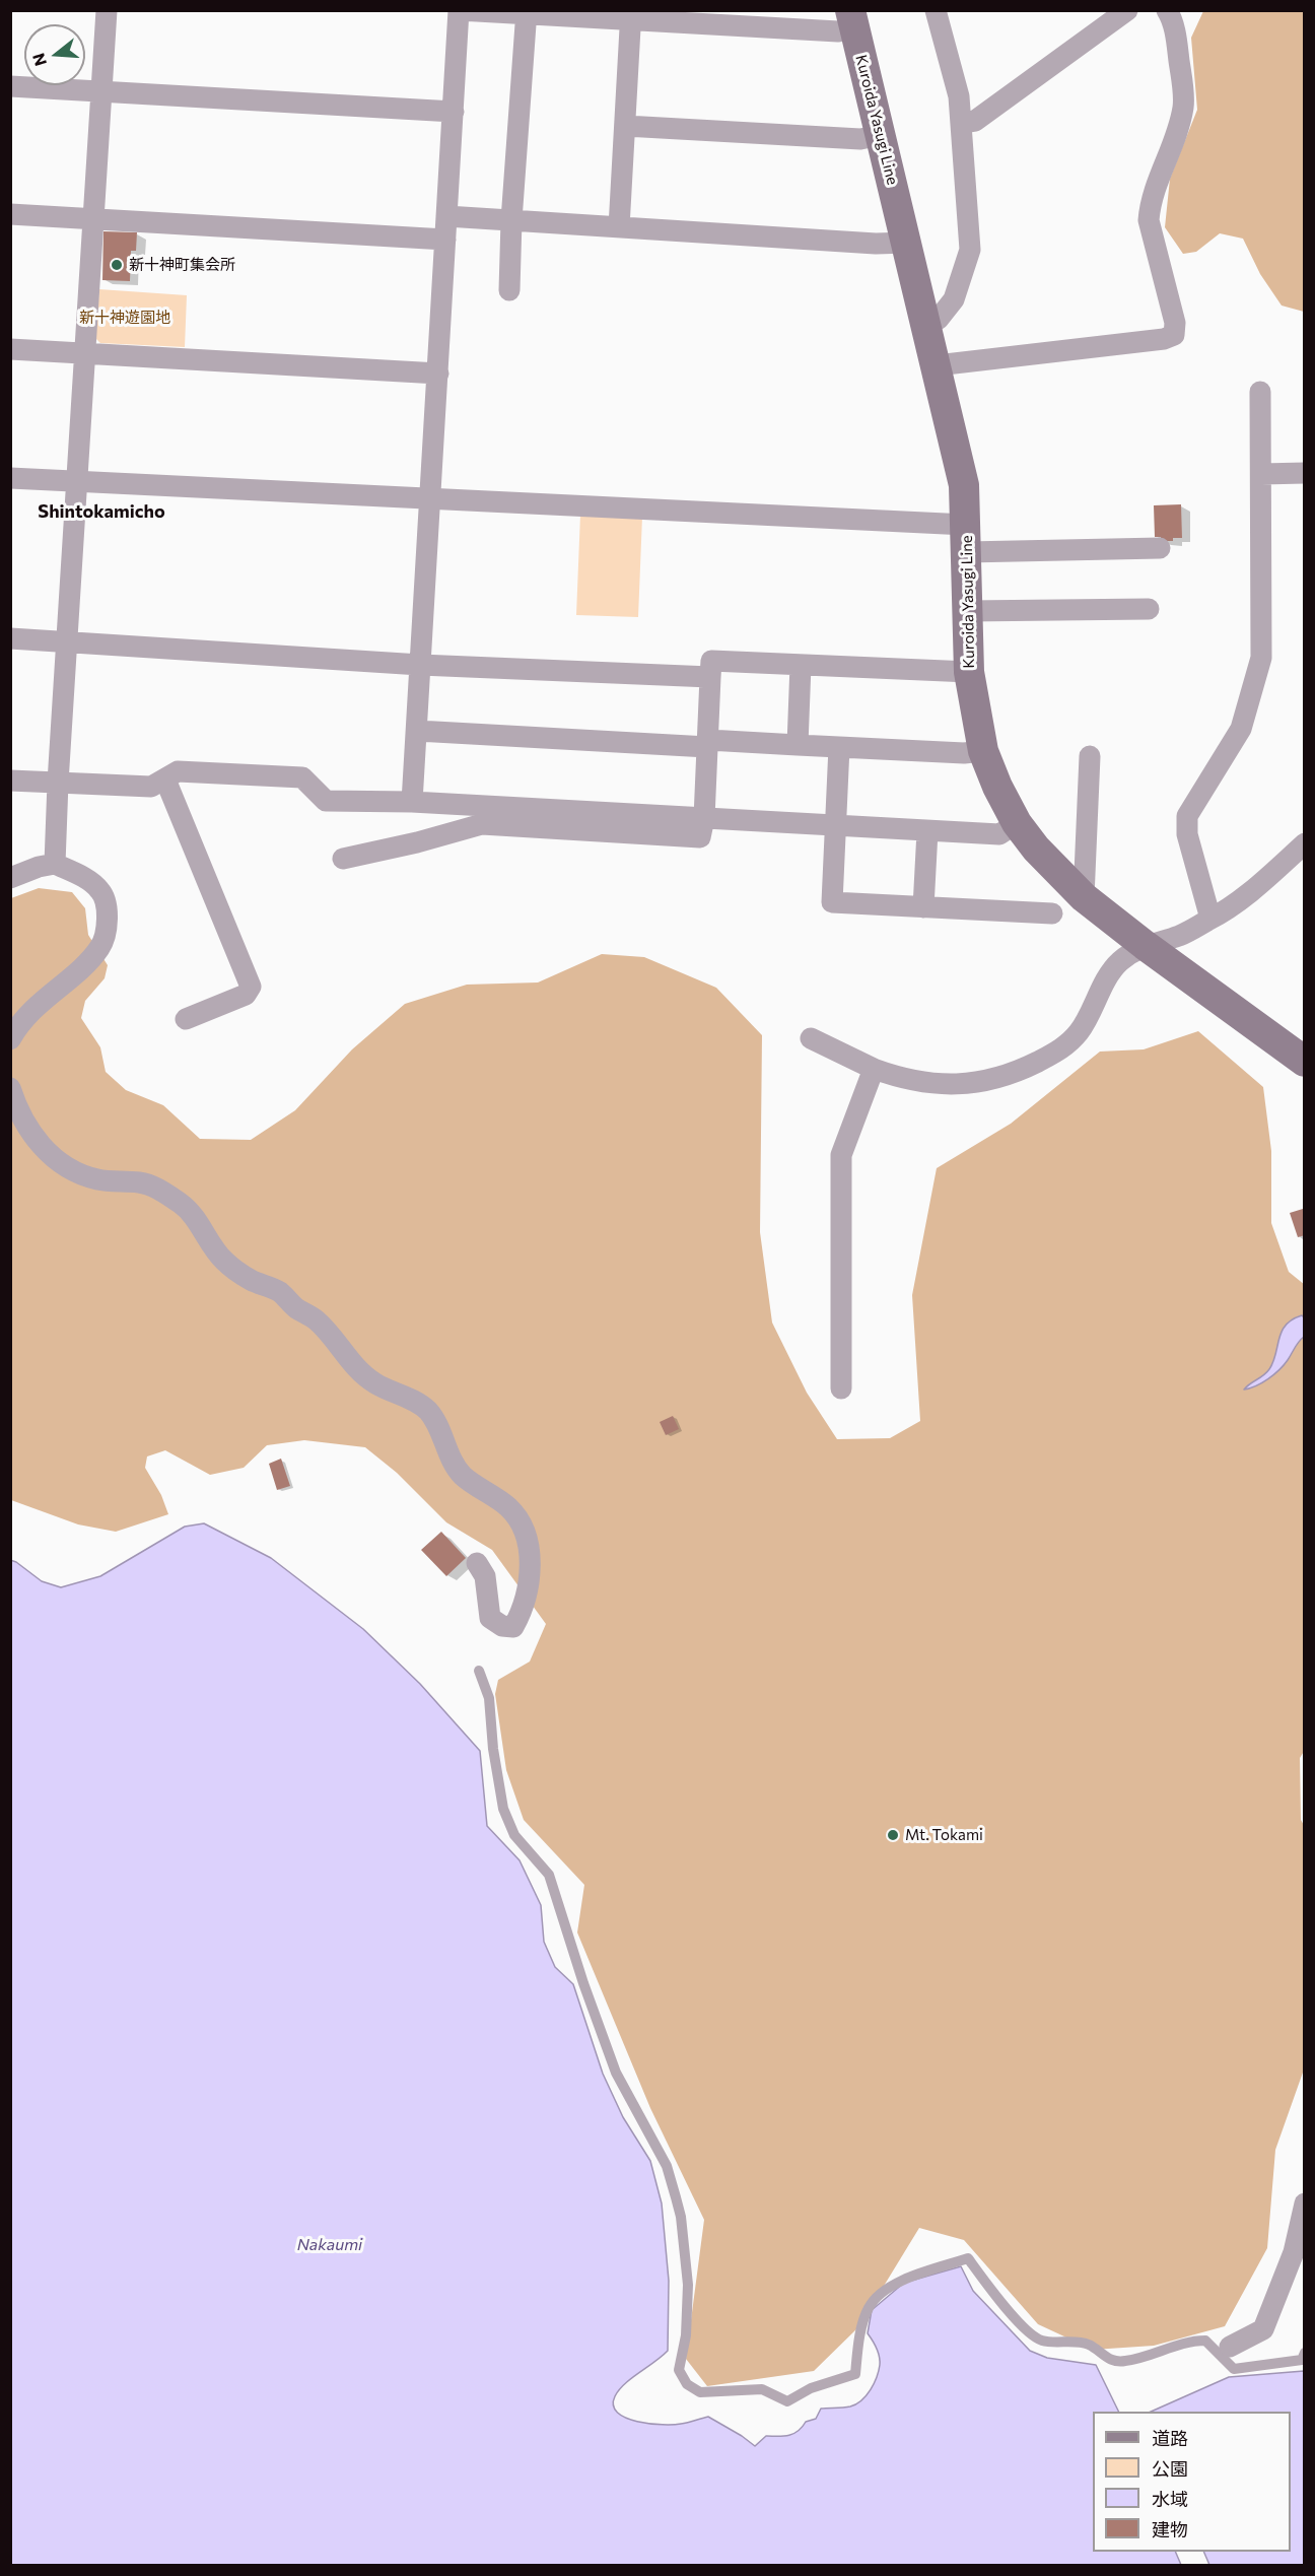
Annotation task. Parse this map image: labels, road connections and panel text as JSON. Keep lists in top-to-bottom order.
{
  "streets": {
    "main road": ["Kuroida Yasugi Line"]
  },
  "districts": ["Shintokamicho"],
  "water": ["Nakaumi"],
  "parks": ["新十神遊園地"],
  "places": ["新十神町集会所", "Mt. Tokami"],
  "legend": [
    "道路",
    "公園",
    "水域",
    "建物"
  ],
  "north": "left"
}
